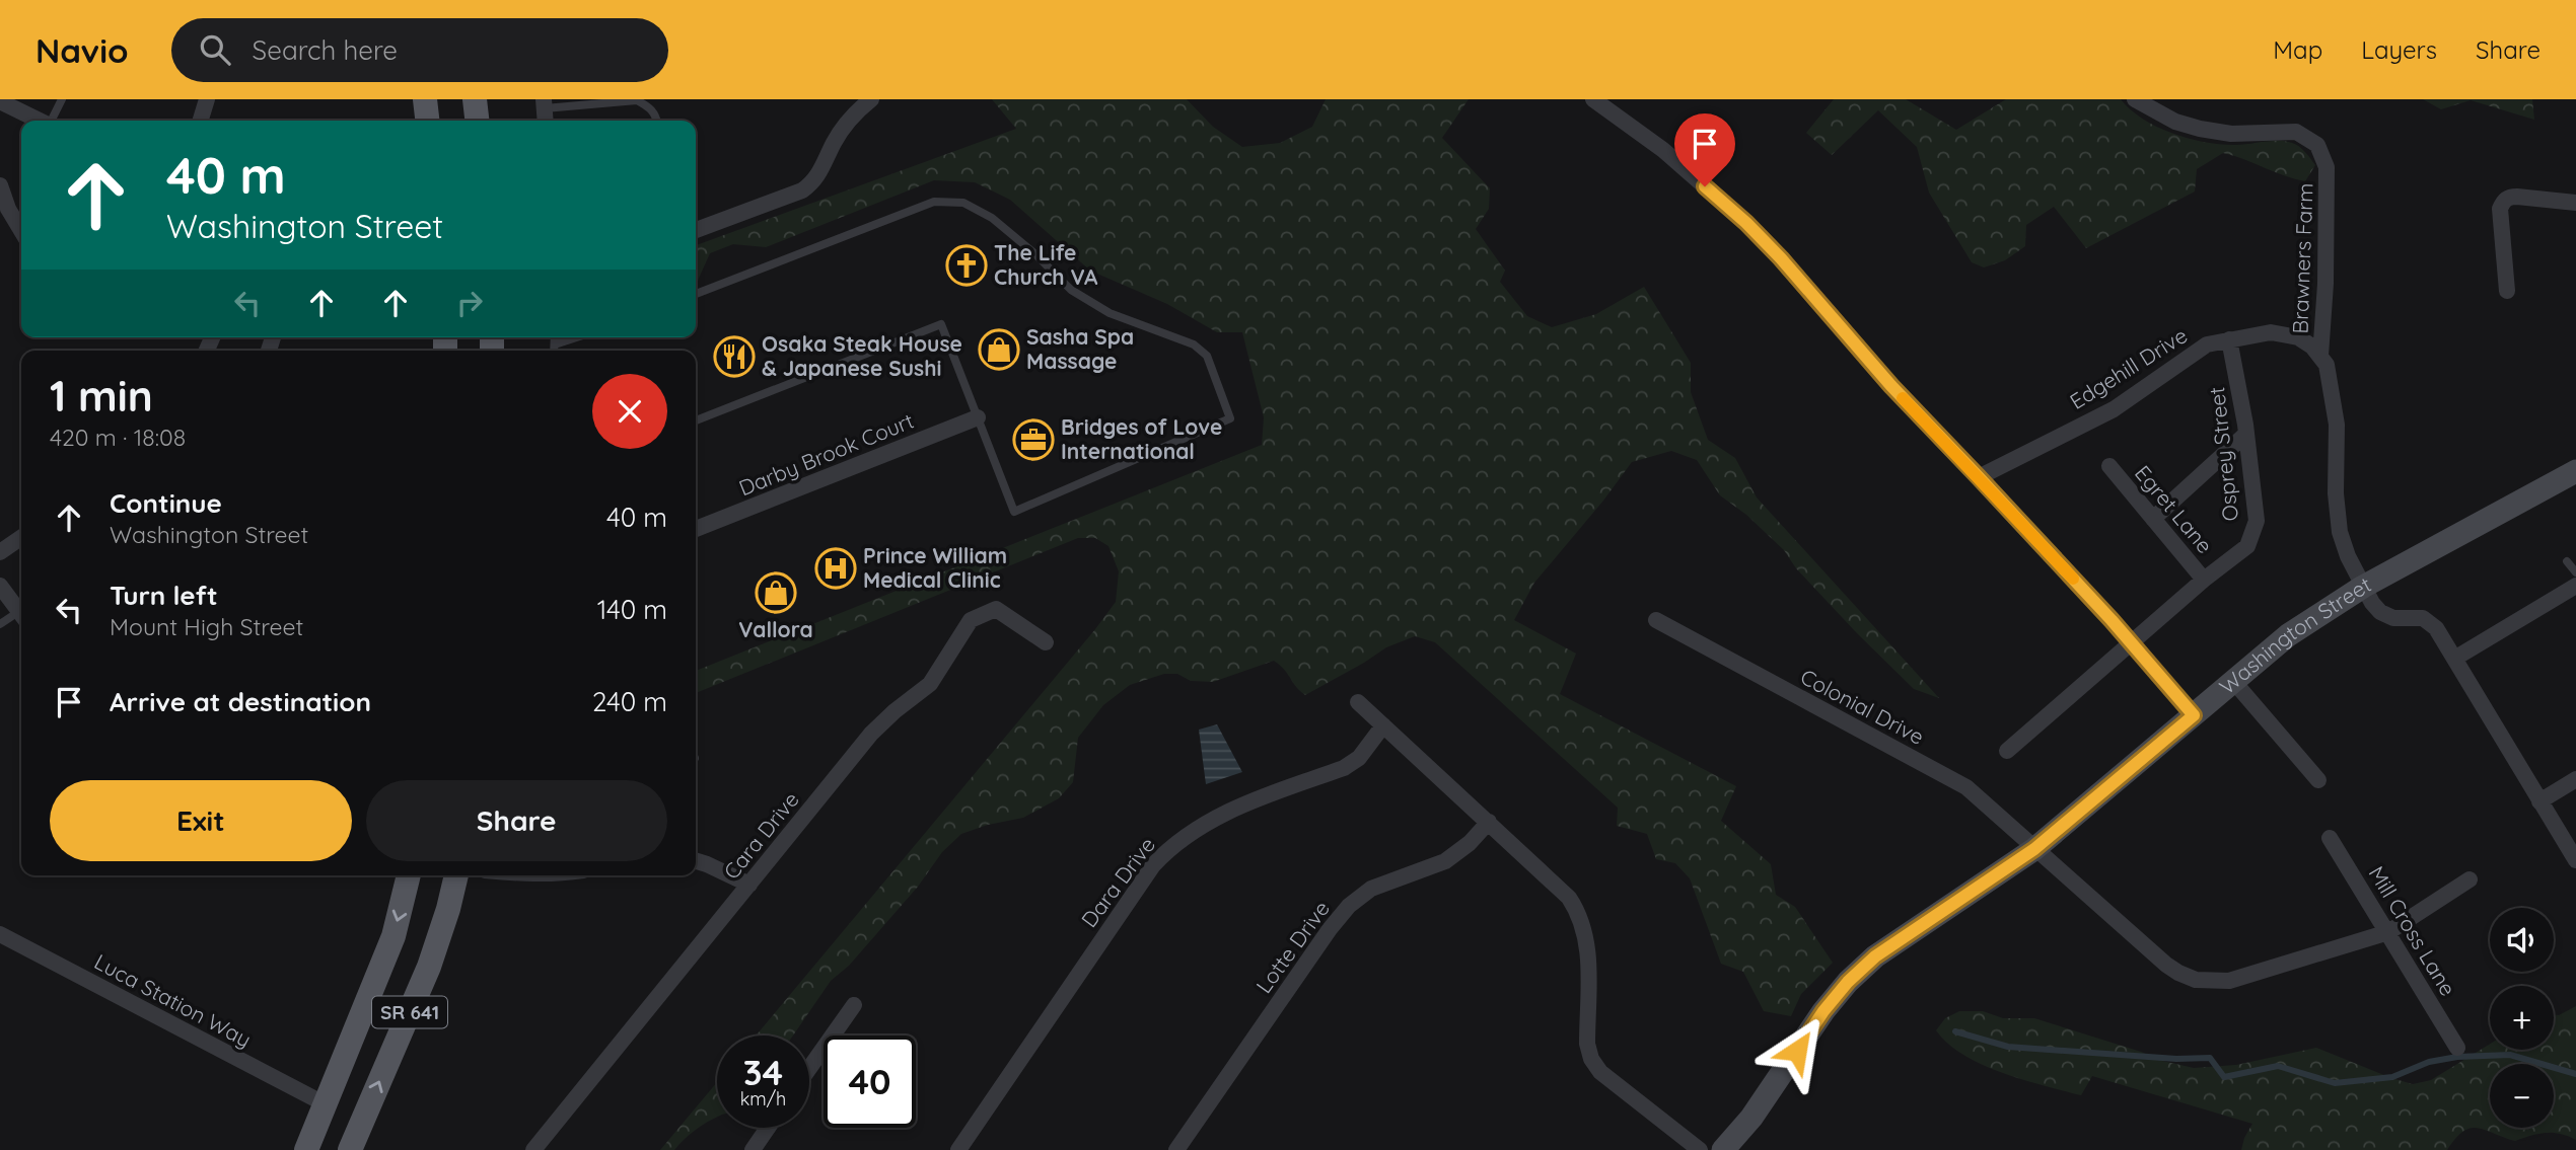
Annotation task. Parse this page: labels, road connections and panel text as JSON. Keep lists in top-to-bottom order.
{
  "streets": {
    "main road": ["SR 641"],
    "street": [
      "Brawners Farm",
      "Edgehill Drive",
      "Osprey Street",
      "Darby Brook Court",
      "Egret Lane",
      "Washington Street",
      "Colonial Drive",
      "Cara Drive",
      "Dara Drive",
      "Mill Cross Lane",
      "Lotte Drive",
      "Luca Station Way"
    ]
  },
  "crossings": [
    ["Brawners Farm", "Edgehill Drive"],
    ["Edgehill Drive", "Osprey Street"],
    ["Osprey Street", "Egret Lane"],
    ["Washington Street", "Colonial Drive"],
    ["Colonial Drive", "Mill Cross Lane"],
    ["Luca Station Way", "SR 641"]
  ],
  "places": {
    "church": ["The Life Church VA"],
    "shop": ["Sasha Spa Massage", "Vallora"],
    "restaurant": ["Osaka Steak House & Japanese Sushi"],
    "office": ["Bridges of Love International"],
    "hospital": ["Prince William Medical Clinic"]
  },
  "page": {
    "header": "Navio",
    "search": "Search here",
    "nav": ["Map", "Layers", "Share"],
    "turn": ["40 m", "Washington Street"],
    "heading": ["1 min", "420 m · 18:08"],
    "list": [
      {
        "name": "Continue",
        "note": "Washington Street",
        "value": "40 m"
      },
      {
        "name": "Turn left",
        "note": "Mount High Street",
        "value": "140 m"
      },
      {
        "name": "Arrive at destination",
        "value": "240 m"
      }
    ],
    "buttons": ["Exit", "Share"],
    "map_buttons": ["+", "−"],
    "speed": "34 km/h",
    "limit": "40"
  }
}
